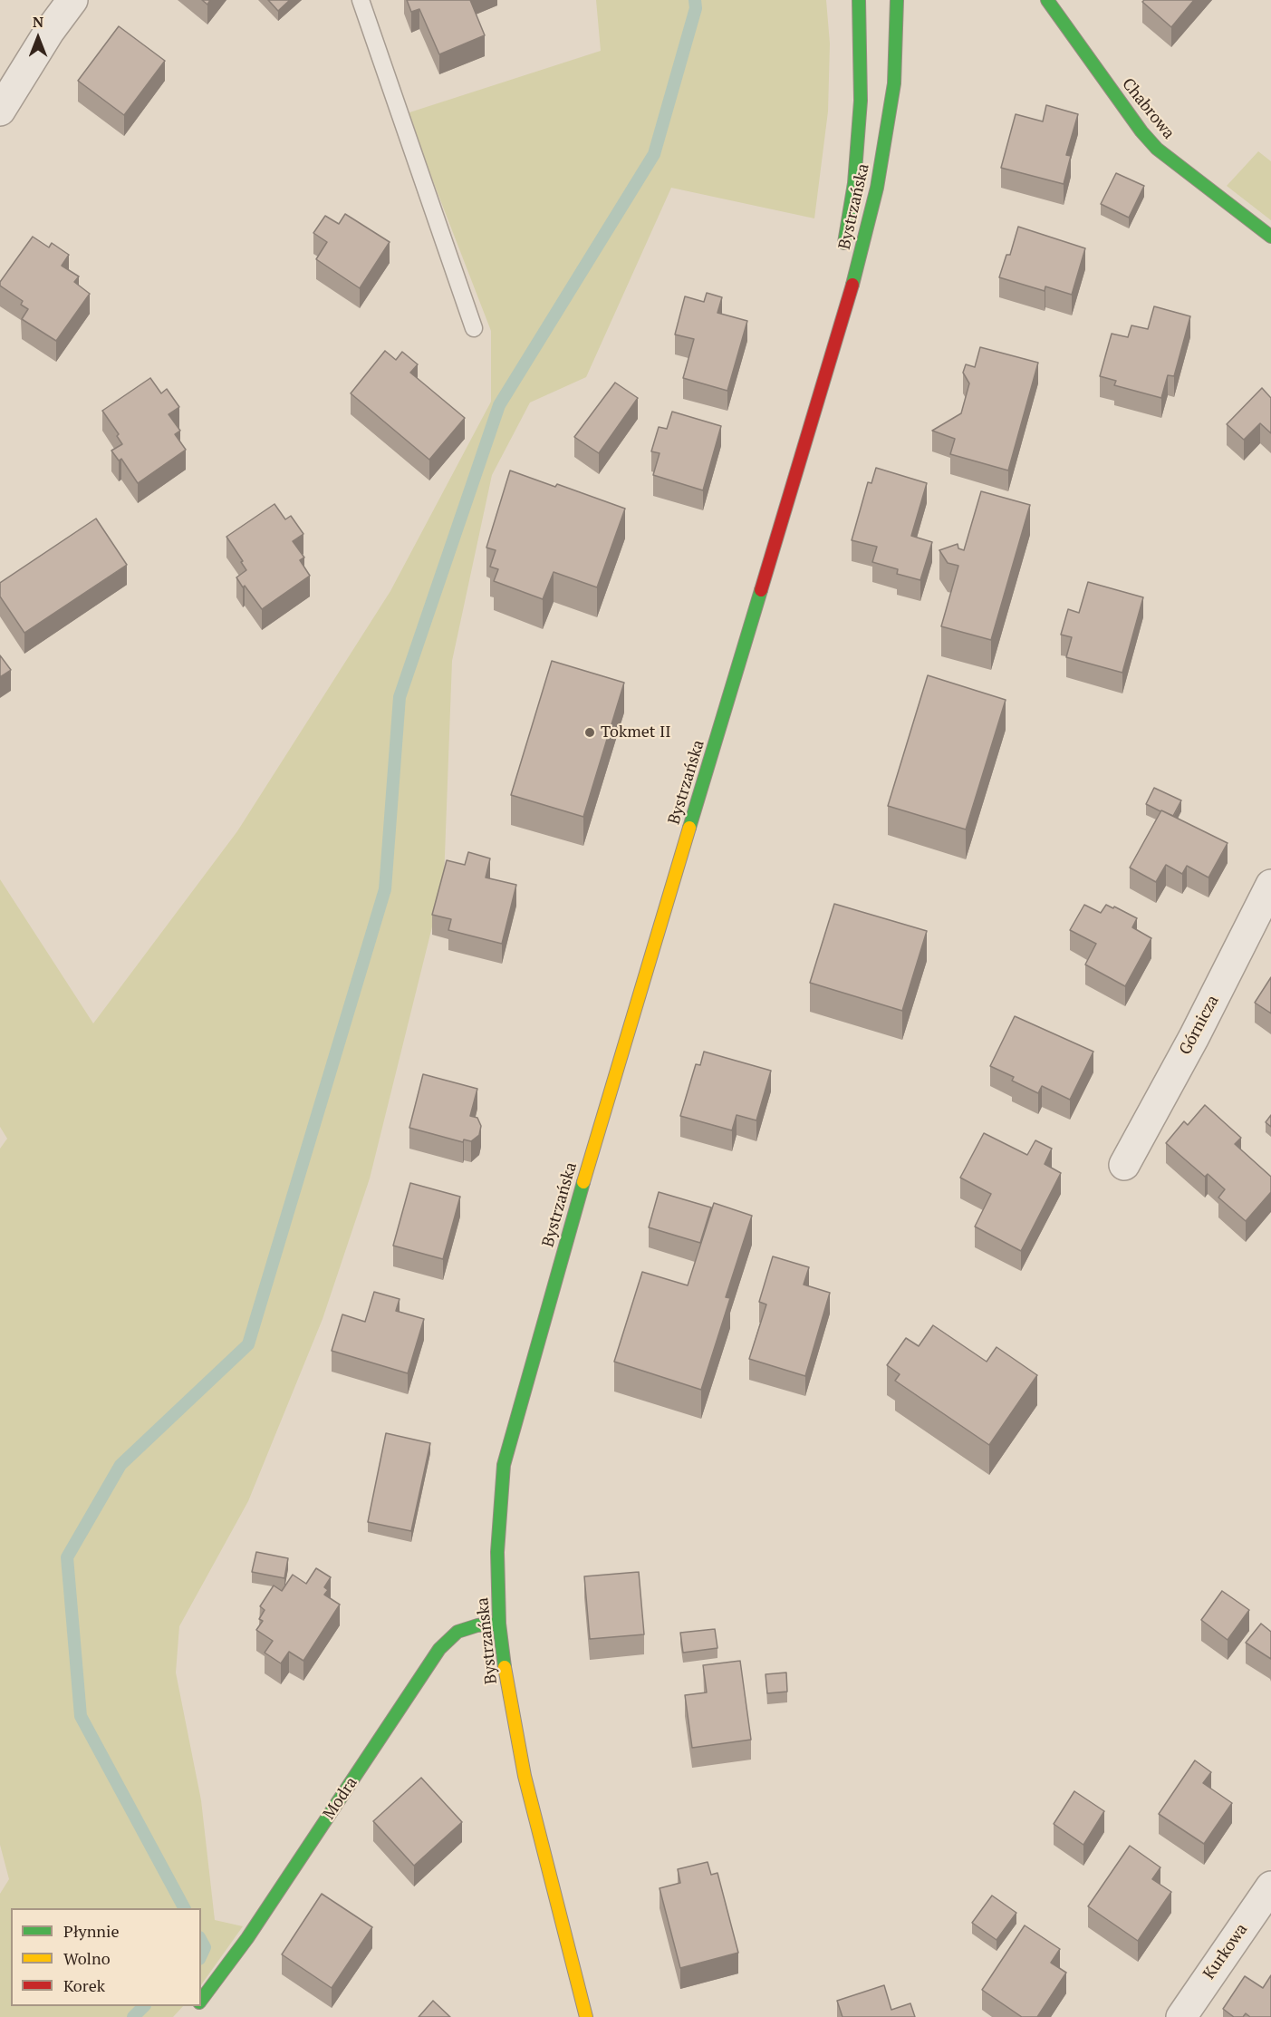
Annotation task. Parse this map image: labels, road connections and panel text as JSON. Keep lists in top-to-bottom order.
{
  "streets": {
    "main road": ["Chabrowa", "Bystrzańska", "Modra"],
    "street": ["Górnicza", "Kurkowa"]
  },
  "crossings": [
    ["Bystrzańska", "Modra"]
  ],
  "places": ["Tokmet II"],
  "legend": ["Płynnie", "Wolno", "Korek"],
  "north": "top"
}
